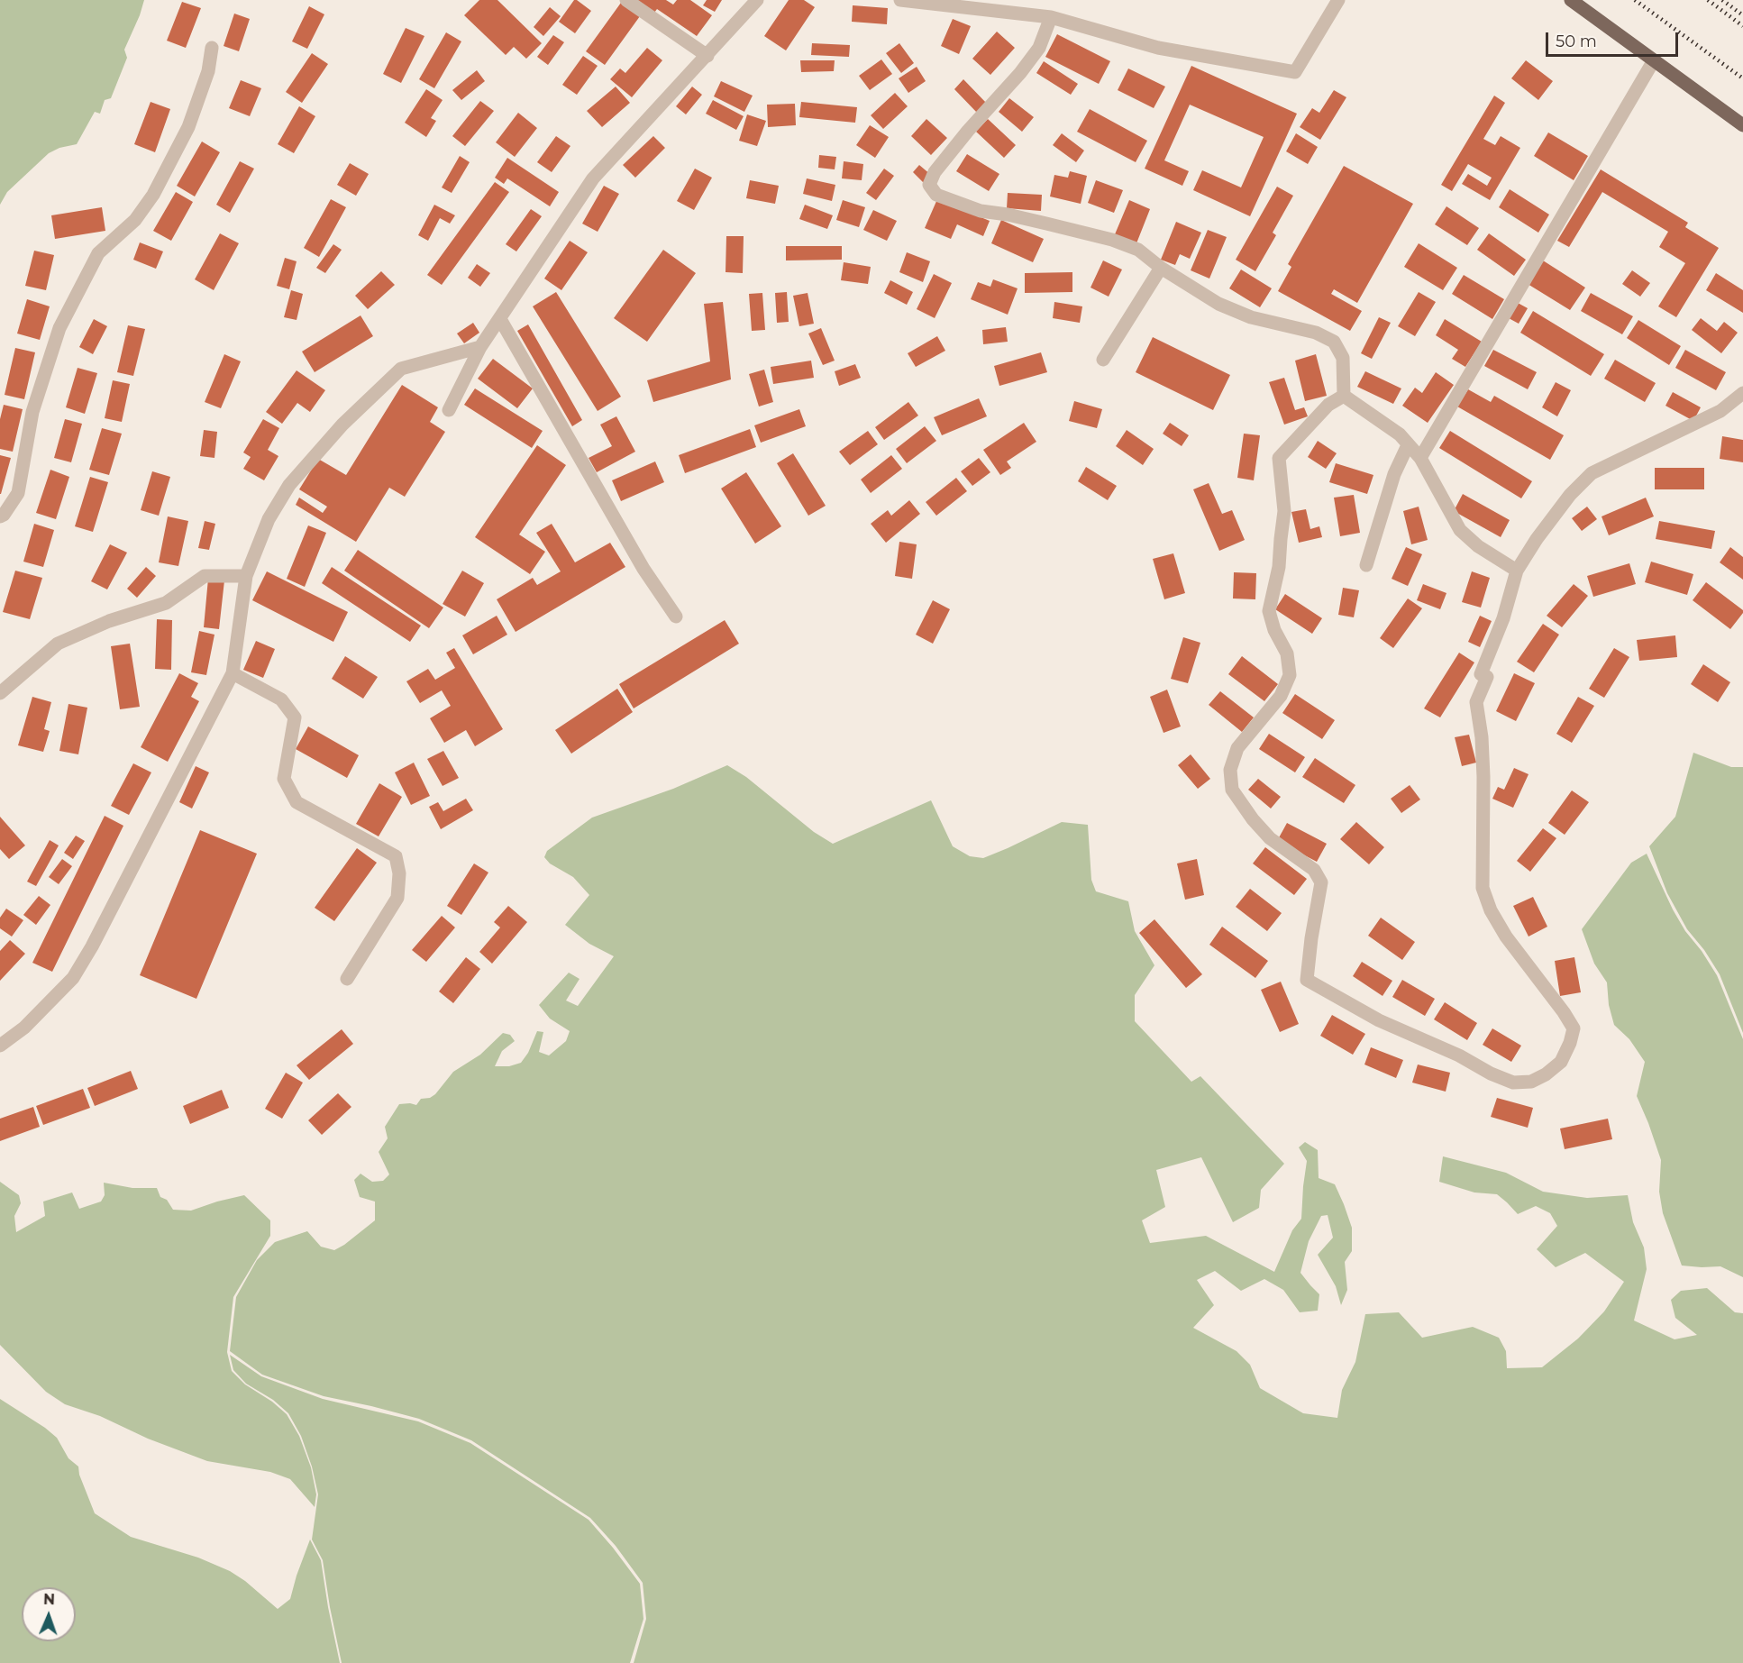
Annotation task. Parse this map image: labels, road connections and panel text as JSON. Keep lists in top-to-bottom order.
{
  "scale_bar": "50 m",
  "north": "top"
}
